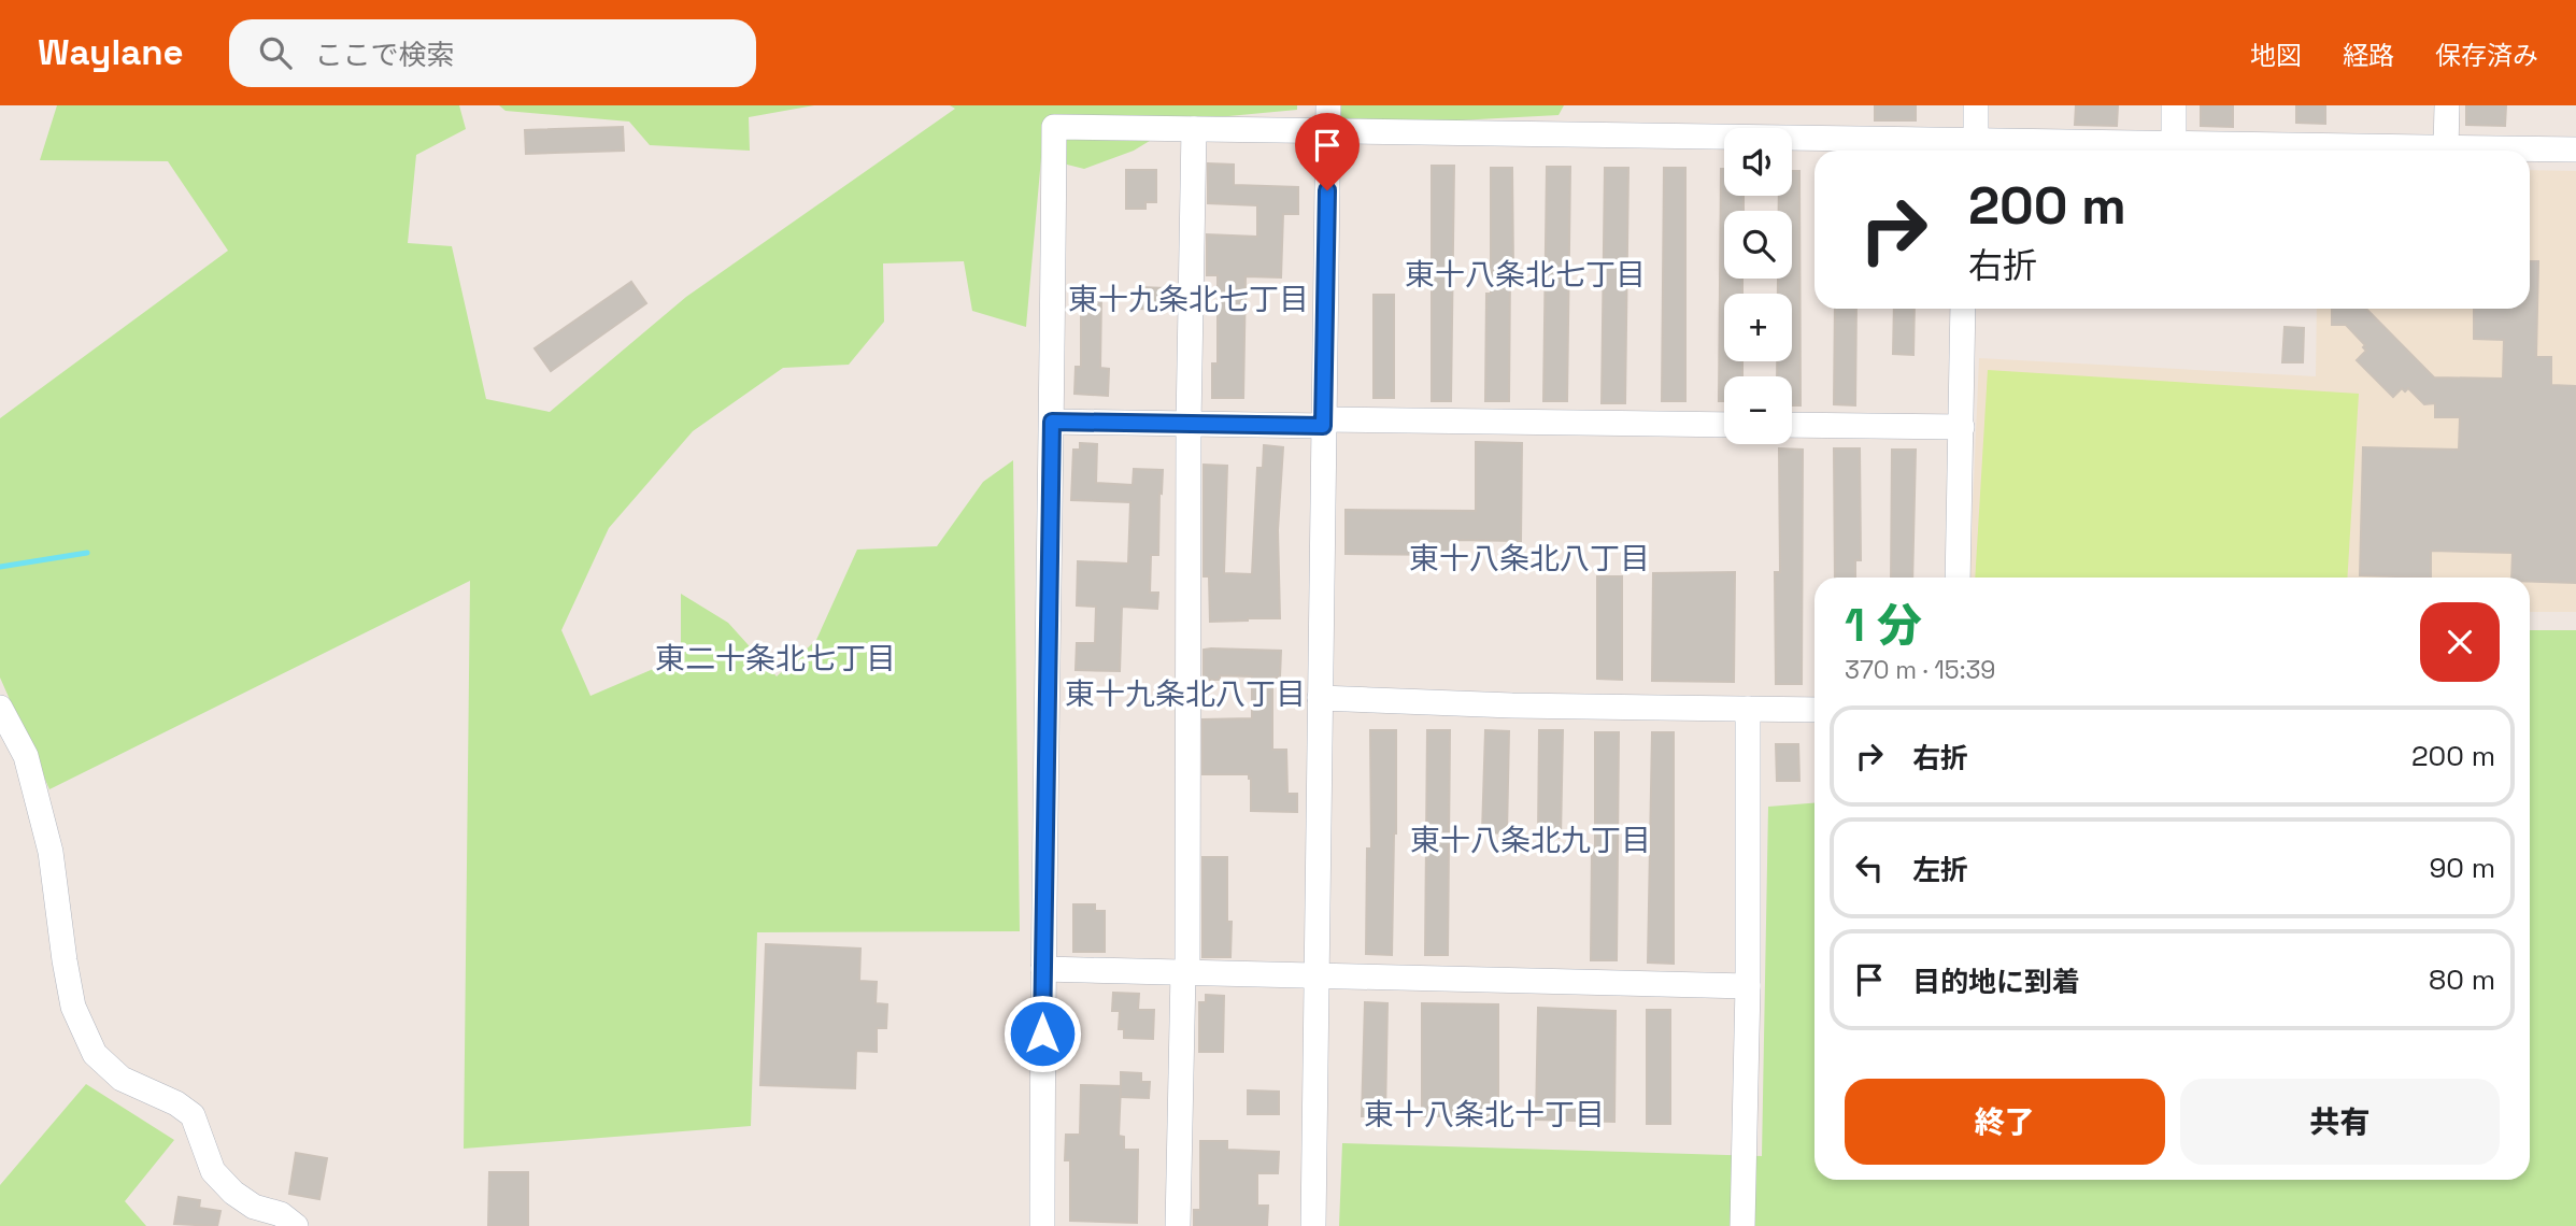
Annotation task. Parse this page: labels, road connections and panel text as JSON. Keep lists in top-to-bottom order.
{
  "districts": [
    "東十八条北七丁目",
    "東十九条北七丁目",
    "東十八条北八丁目",
    "東二十条北七丁目",
    "東十九条北八丁目",
    "東十八条北九丁目",
    "東十八条北十丁目"
  ],
  "page": {
    "header": "Waylane",
    "search": "ここで検索",
    "nav": ["地図", "経路", "保存済み"],
    "map_buttons": ["+", "−"],
    "turn": ["200 m", "右折"],
    "heading": ["1 分", "370 m · 15:39"],
    "list": [
      {
        "name": "右折",
        "value": "200 m"
      },
      {
        "name": "左折",
        "value": "90 m"
      },
      {
        "name": "目的地に到着",
        "value": "80 m"
      }
    ],
    "buttons": ["終了", "共有"]
  }
}
